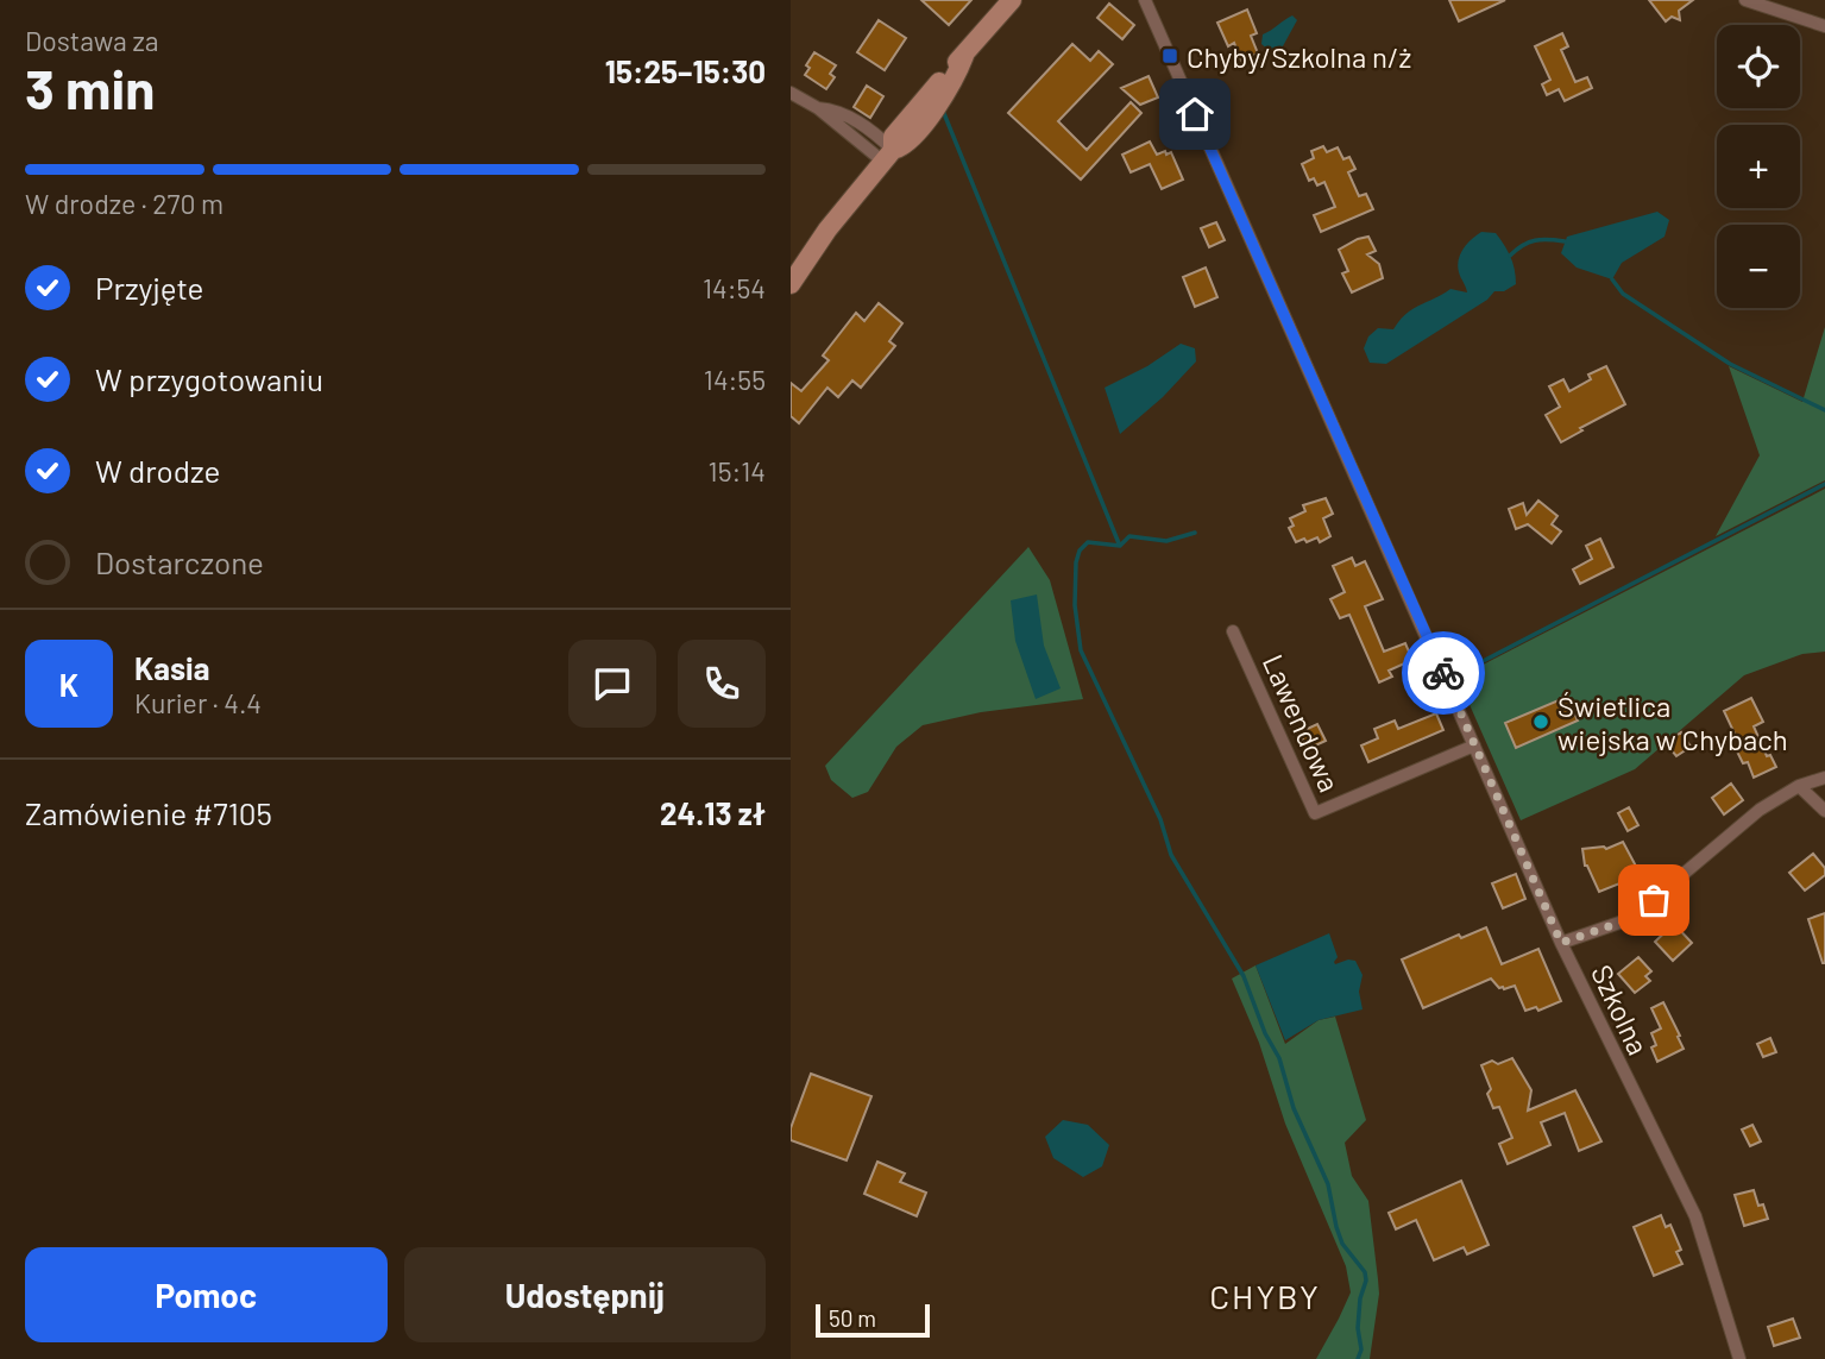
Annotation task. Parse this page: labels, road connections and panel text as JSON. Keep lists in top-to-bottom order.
{
  "streets": {
    "street": ["Lawendowa", "Szkolna"]
  },
  "crossings": [
    ["Lawendowa", "Szkolna"]
  ],
  "districts": ["CHYBY"],
  "places": {
    "transit": ["Chyby/Szkolna n/ż"],
    "other": ["Świetlica wiejska w Chybach"]
  },
  "scale_bar": "50 m",
  "page": {
    "heading": ["3 min", "Dostawa za", "15:25–15:30"],
    "panel": [
      "Kasia",
      "Kurier · 4.4",
      "Zamówienie #7105",
      "24.13 zł"
    ],
    "map_buttons": ["+", "−"],
    "bar": "W drodze · 270 m",
    "list": [
      ["Przyjęte", "14:54"],
      ["W przygotowaniu", "14:55"],
      ["W drodze", "15:14"],
      "Dostarczone"
    ],
    "round": "K",
    "buttons": ["Pomoc", "Udostępnij"],
    "scale": "50 m"
  }
}
